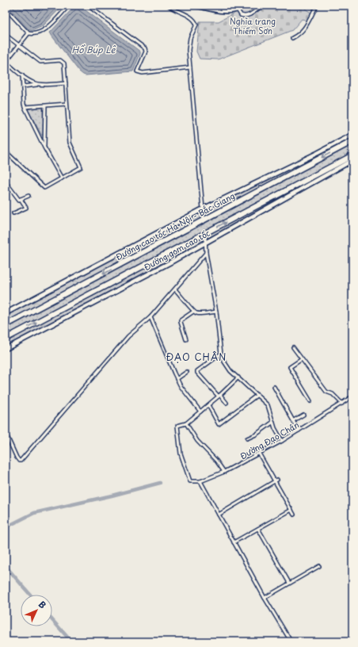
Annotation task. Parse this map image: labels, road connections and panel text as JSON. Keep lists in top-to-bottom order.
{
  "streets": {
    "highway": ["Đường cao tốc Hà Nội - Bắc Giang"],
    "main road": ["Đường gom cao tốc"],
    "street": ["Đường Đạo Chân"]
  },
  "districts": ["ĐẠO CHÂN"],
  "water": ["Hồ Búp Lê"],
  "parks": ["Nghĩa trang Thiềm Sơn"],
  "north": "top right"
}
